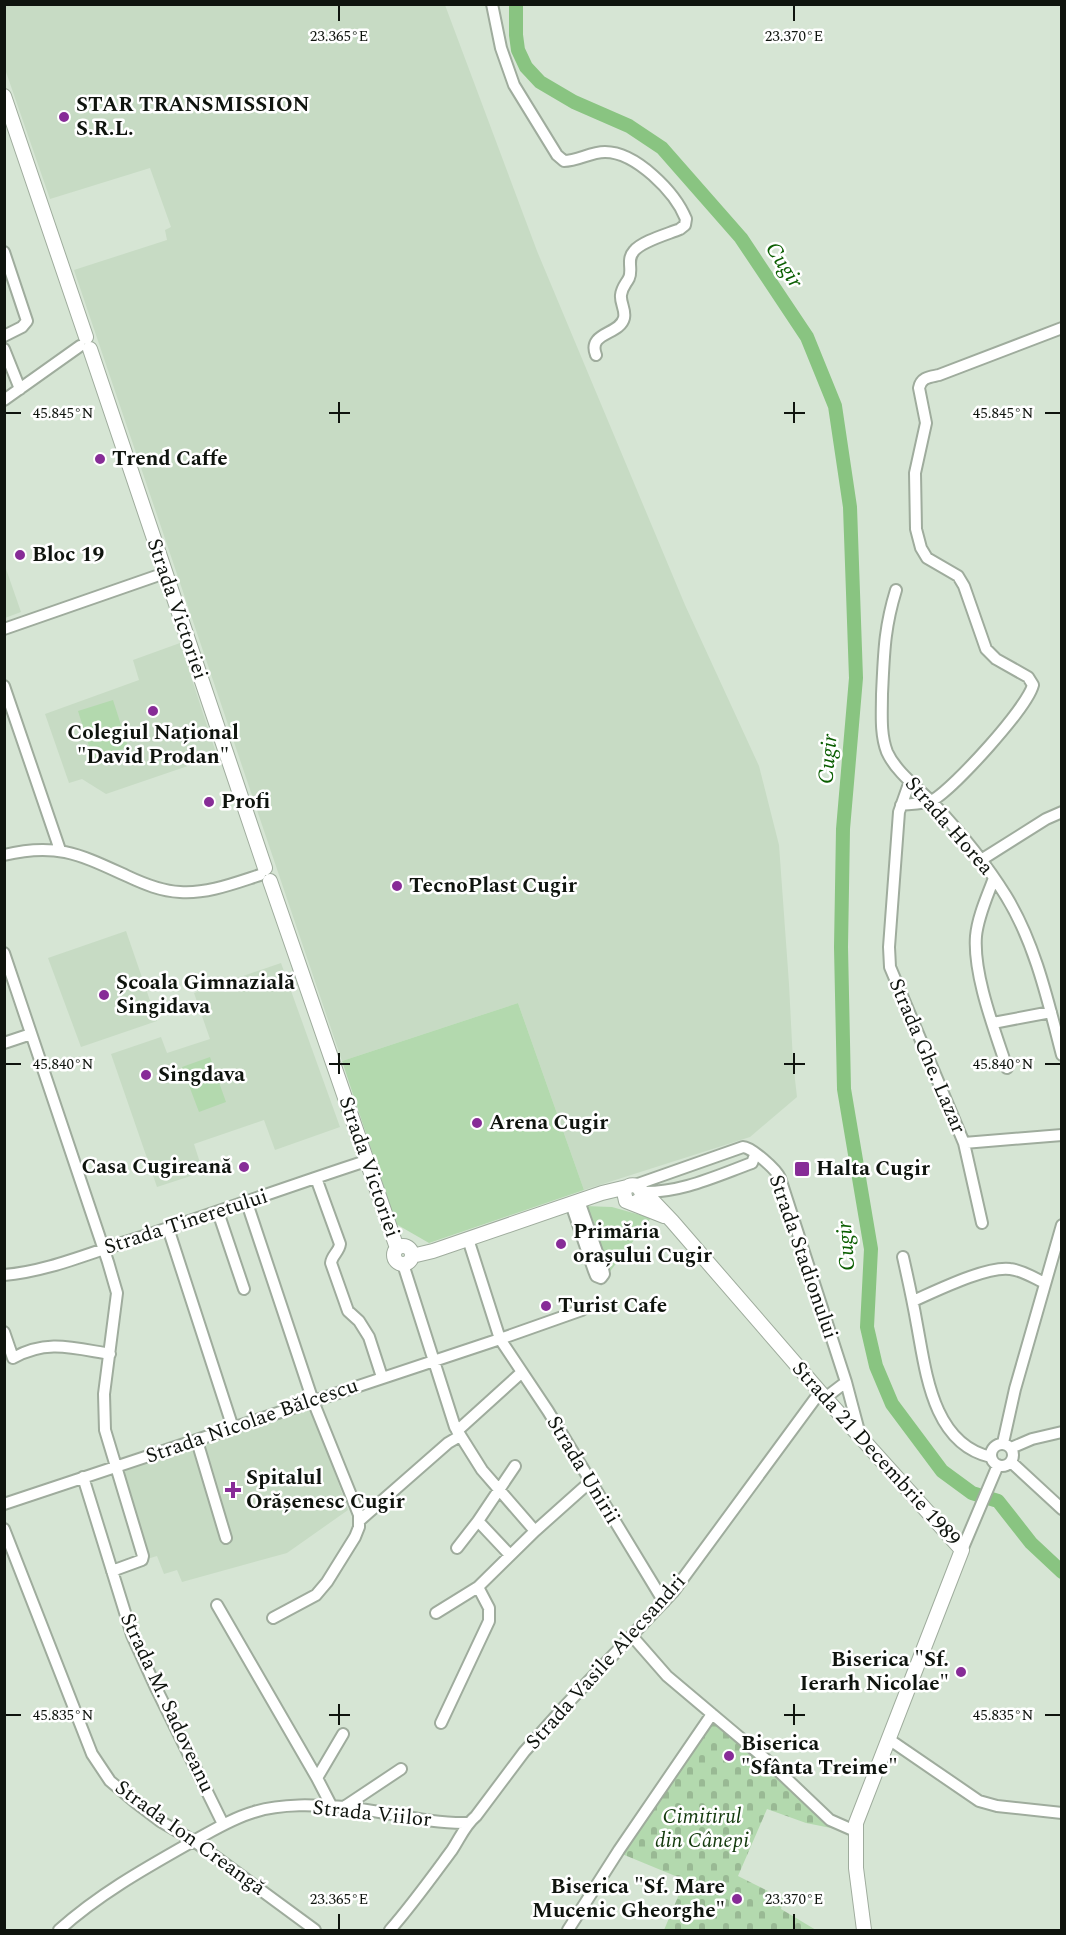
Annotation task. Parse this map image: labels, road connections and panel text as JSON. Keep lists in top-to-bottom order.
{
  "streets": {
    "main road": ["Strada Victoriei", "Strada Stadionului", "Strada 21 Decembrie 1989"],
    "street": [
      "Strada Horea",
      "Strada Ghe. Lazar",
      "Strada Tineretului",
      "Strada Nicolae Bălcescu",
      "Strada Unirii",
      "Strada Vasile Alecsandri",
      "Strada M. Sadoveanu",
      "Strada Viilor",
      "Strada Ion Creangă"
    ]
  },
  "crossings": [
    ["Strada Victoriei", "Strada Tineretului"],
    ["Strada Victoriei", "Strada Stadionului"],
    ["Strada Victoriei", "Strada Nicolae Bălcescu"],
    ["Strada Horea", "Strada Ghe. Lazar"],
    ["Strada Stadionului", "Strada 21 Decembrie 1989"],
    ["Strada Stadionului", "Strada Unirii"],
    ["Strada Nicolae Bălcescu", "Strada Unirii"],
    ["Strada Nicolae Bălcescu", "Strada M. Sadoveanu"],
    ["Strada 21 Decembrie 1989", "Strada Vasile Alecsandri"],
    ["Strada Unirii", "Strada Vasile Alecsandri"],
    ["Strada Vasile Alecsandri", "Strada Viilor"],
    ["Strada M. Sadoveanu", "Strada Viilor"],
    ["Strada Viilor", "Strada Ion Creangă"]
  ],
  "water": ["Cugir"],
  "parks": ["Cimitirul din Cânepi"],
  "places": {
    "other": [
      "STAR TRANSMISSION S.R.L.",
      "Trend Caffe",
      "Bloc 19",
      "Colegiul Național \"David Prodan\"",
      "Profi",
      "TecnoPlast Cugir",
      "Școala Gimnazială Singidava",
      "Singdava",
      "Arena Cugir",
      "Casa Cugireană",
      "Primăria orașului Cugir",
      "Turist Cafe",
      "Biserica \"Sf. Ierarh Nicolae\"",
      "Biserica \"Sfânta Treime\"",
      "Biserica \"Sf. Mare Mucenic Gheorghe\""
    ],
    "transit": ["Halta Cugir"],
    "health": ["Spitalul Orășenesc Cugir"]
  },
  "coordinates": [
    "23.365°E",
    "23.370°E",
    "45.845°N",
    "45.840°N",
    "45.835°N"
  ]
}
